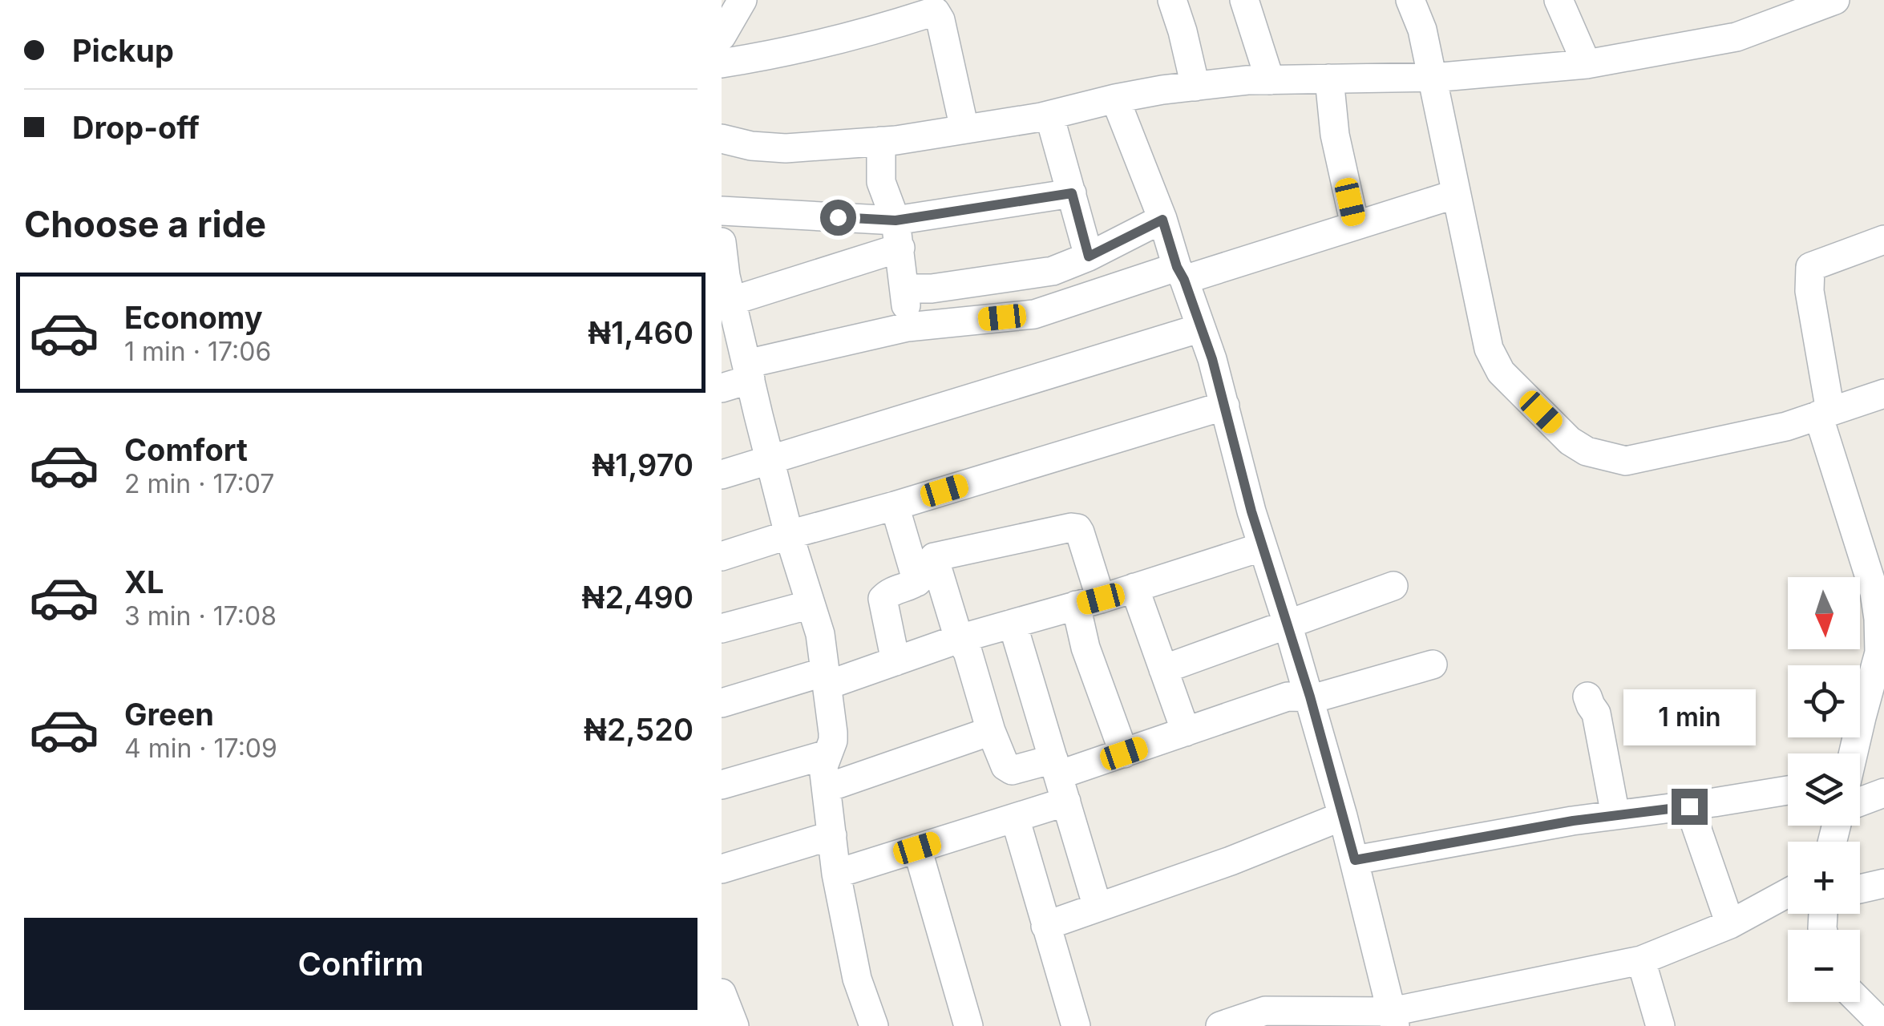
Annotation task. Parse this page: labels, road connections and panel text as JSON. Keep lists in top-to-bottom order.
{
  "north": "bottom",
  "page": {
    "banner": ["Pickup", "Drop-off"],
    "heading": "Choose a ride",
    "list": [
      {
        "name": "Economy",
        "note": "1 min · 17:06",
        "value": "₦1,460"
      },
      {
        "name": "Comfort",
        "note": "2 min · 17:07",
        "value": "₦1,970"
      },
      {
        "name": "XL",
        "note": "3 min · 17:08",
        "value": "₦2,490"
      },
      {
        "name": "Green",
        "note": "4 min · 17:09",
        "value": "₦2,520"
      }
    ],
    "map_buttons": ["+", "−"],
    "bubble": "1 min",
    "buttons": "Confirm"
  }
}
